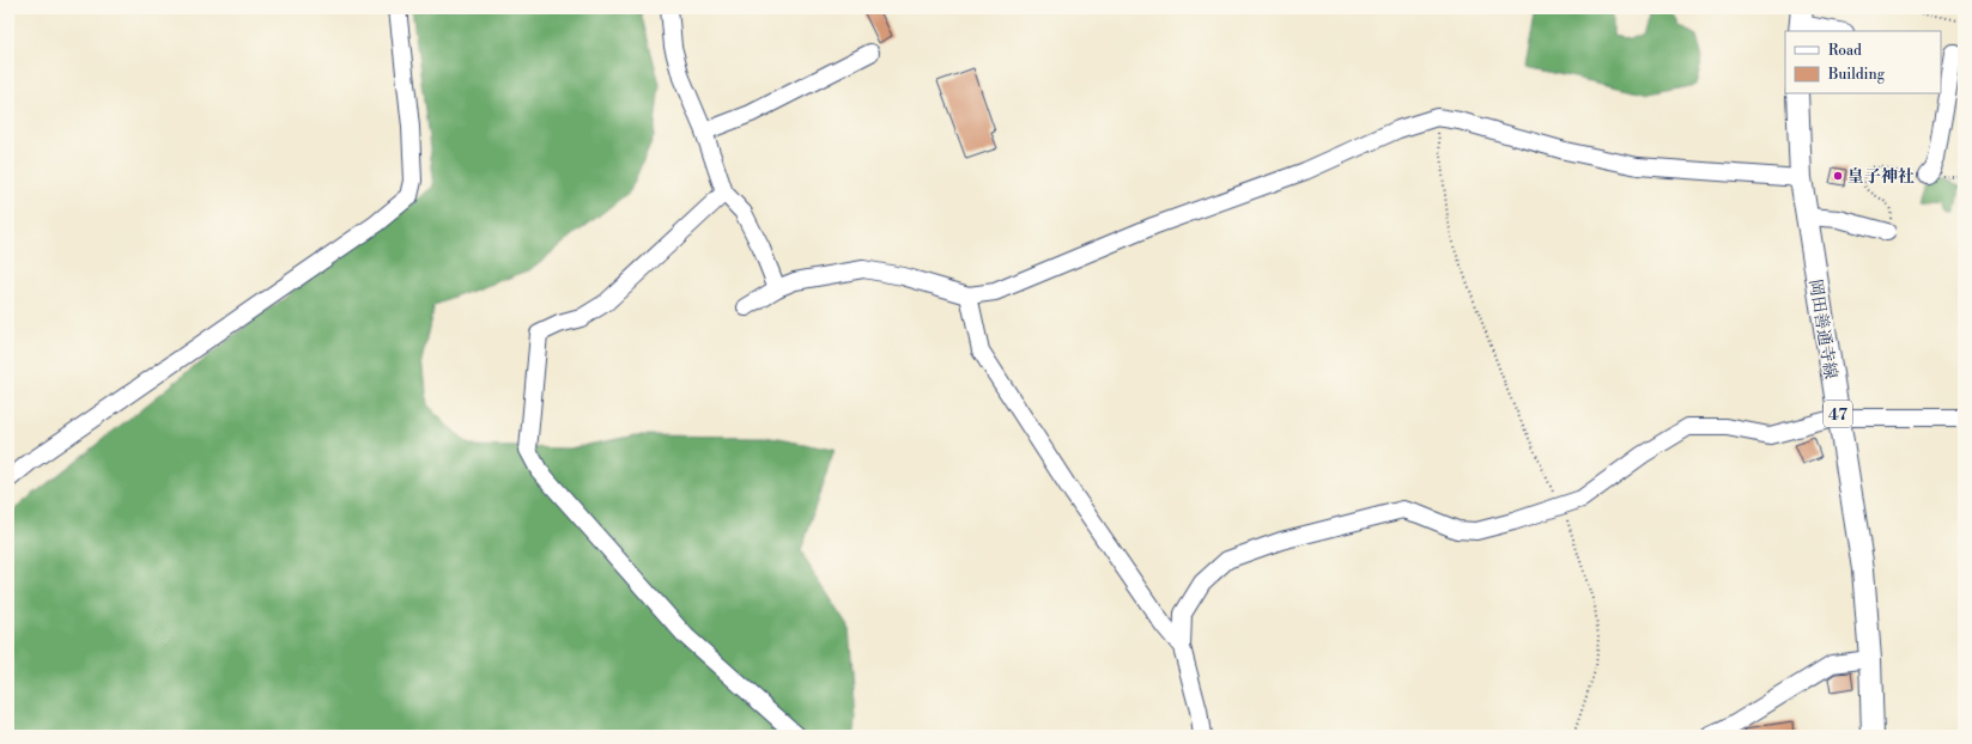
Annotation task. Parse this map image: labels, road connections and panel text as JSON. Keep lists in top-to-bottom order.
{
  "streets": {
    "main road": ["岡田善通寺線", "47"]
  },
  "places": ["皇子神社"],
  "legend": ["Road", "Building"]
}
